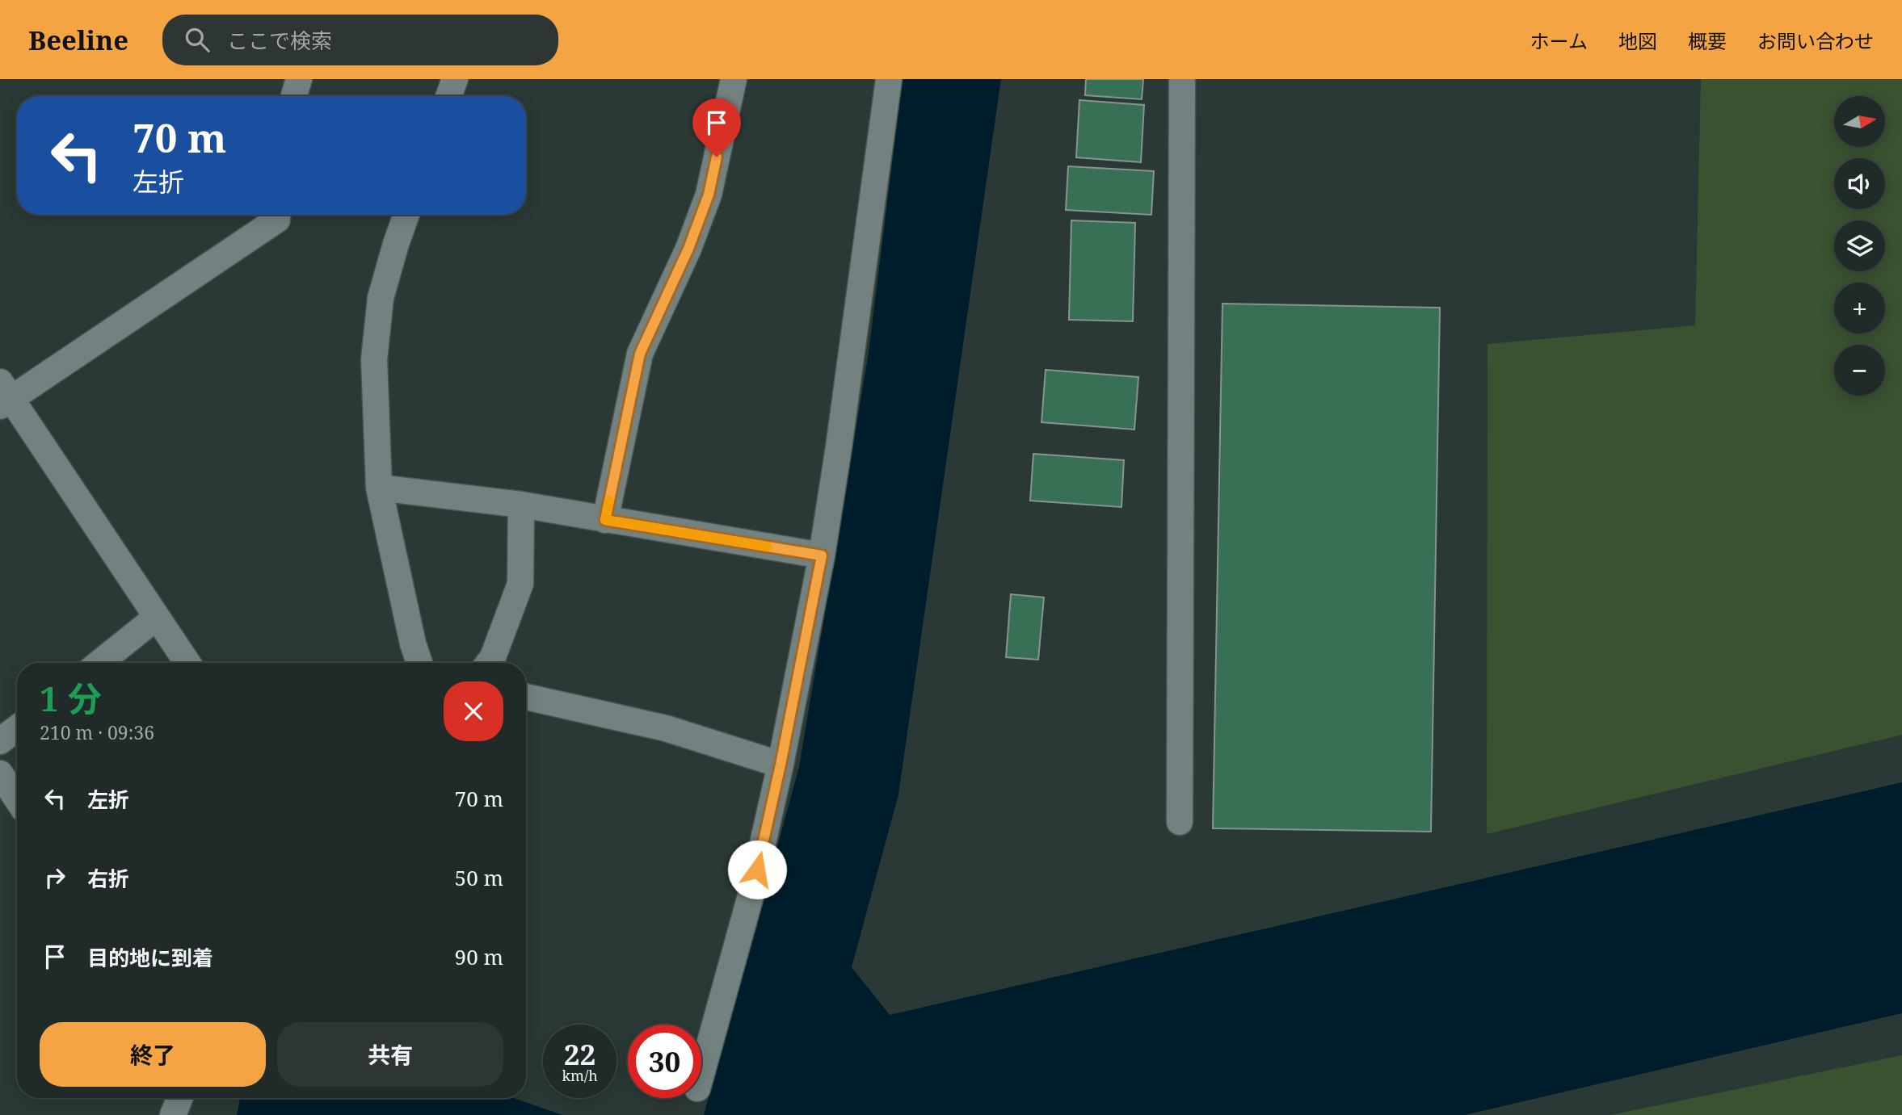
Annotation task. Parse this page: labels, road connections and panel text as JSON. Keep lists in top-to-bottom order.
{
  "north": "right",
  "page": {
    "header": "Beeline",
    "search": "ここで検索",
    "nav": [
      "ホーム",
      "地図",
      "概要",
      "お問い合わせ"
    ],
    "map_buttons": ["+", "−"],
    "turn": ["70 m", "左折"],
    "heading": ["1 分", "210 m · 09:36"],
    "list": [
      {
        "name": "左折",
        "value": "70 m"
      },
      {
        "name": "右折",
        "value": "50 m"
      },
      {
        "name": "目的地に到着",
        "value": "90 m"
      }
    ],
    "buttons": ["終了", "共有"],
    "speed": "22 km/h",
    "limit": "30"
  }
}
